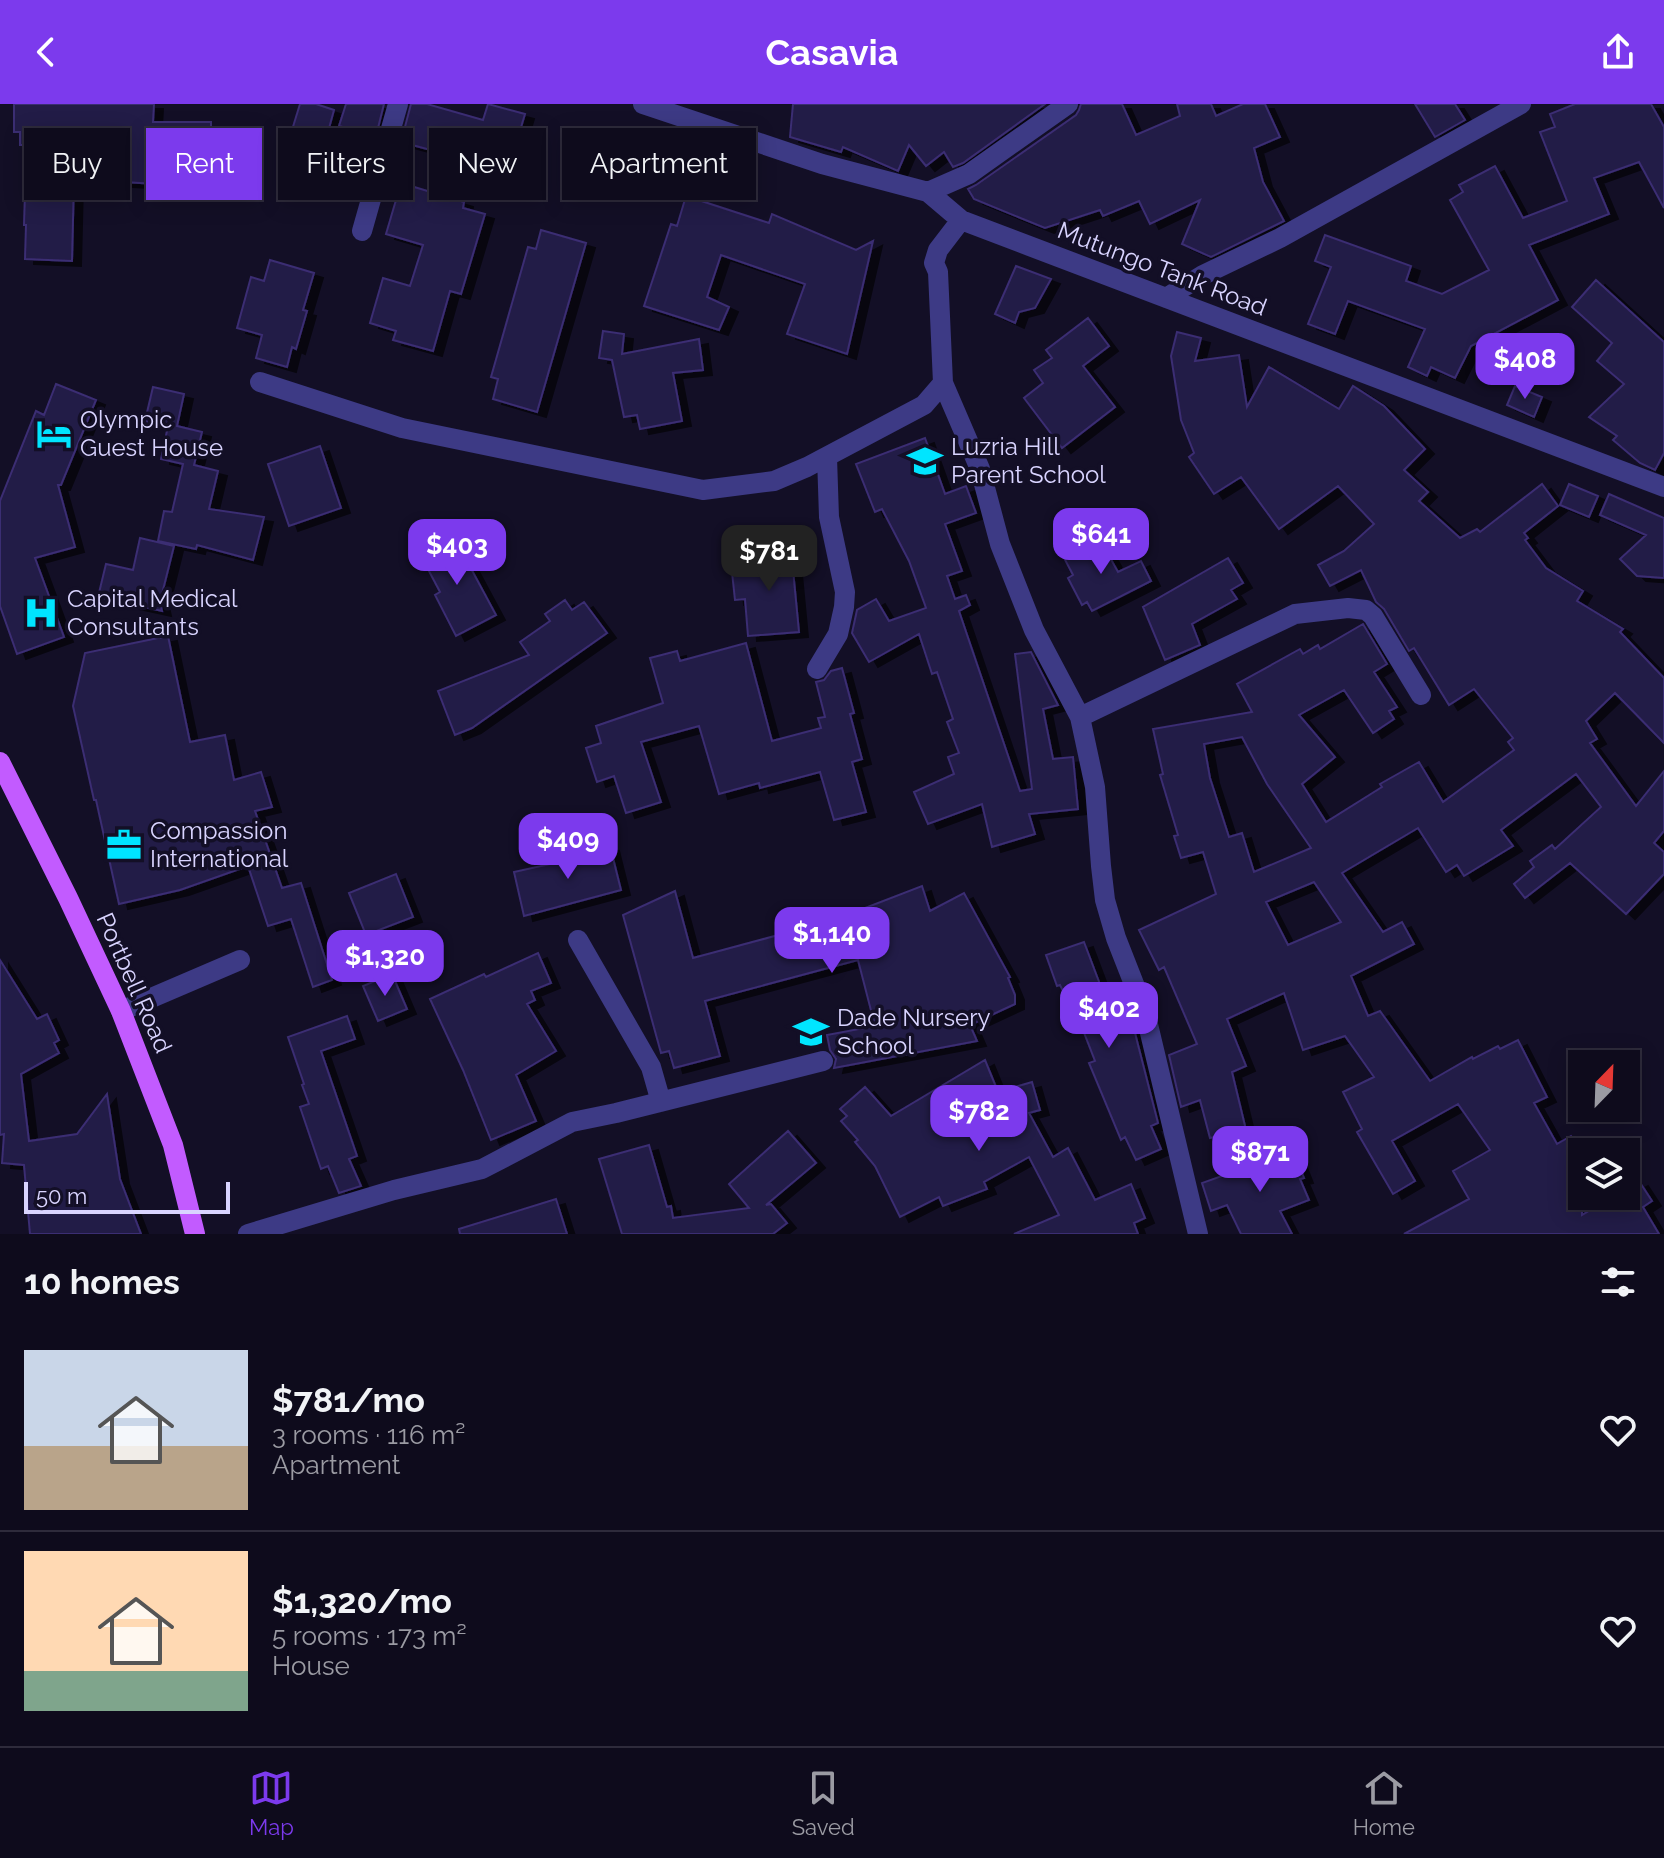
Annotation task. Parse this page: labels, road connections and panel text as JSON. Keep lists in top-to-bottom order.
{
  "streets": {
    "main road": ["Portbell Road"],
    "street": ["Mutungo Tank Road"]
  },
  "places": {
    "hotel": ["Olympic Guest House"],
    "school or university": ["Luzria Hill Parent School", "Dade Nursery School"],
    "hospital": ["Capital Medical Consultants"],
    "office": ["Compassion International"]
  },
  "scale_bar": "50 m",
  "north": "top right",
  "page": {
    "header": "Casavia",
    "chip": [
      "Buy",
      "Rent",
      "Filters",
      "New",
      "Apartment"
    ],
    "price": [
      "$408",
      "$641",
      "$403",
      "$781",
      "$409",
      "$1,140",
      "$1,320",
      "$402",
      "$782",
      "$871"
    ],
    "scale": "50 m",
    "heading": "10 homes",
    "list": [
      {
        "name": "$781/mo",
        "note": "3 rooms · 116 m² · Apartment"
      },
      {
        "name": "$1,320/mo",
        "note": "5 rooms · 173 m² · House"
      }
    ],
    "tabs": ["Map", "Saved", "Home"]
  }
}
